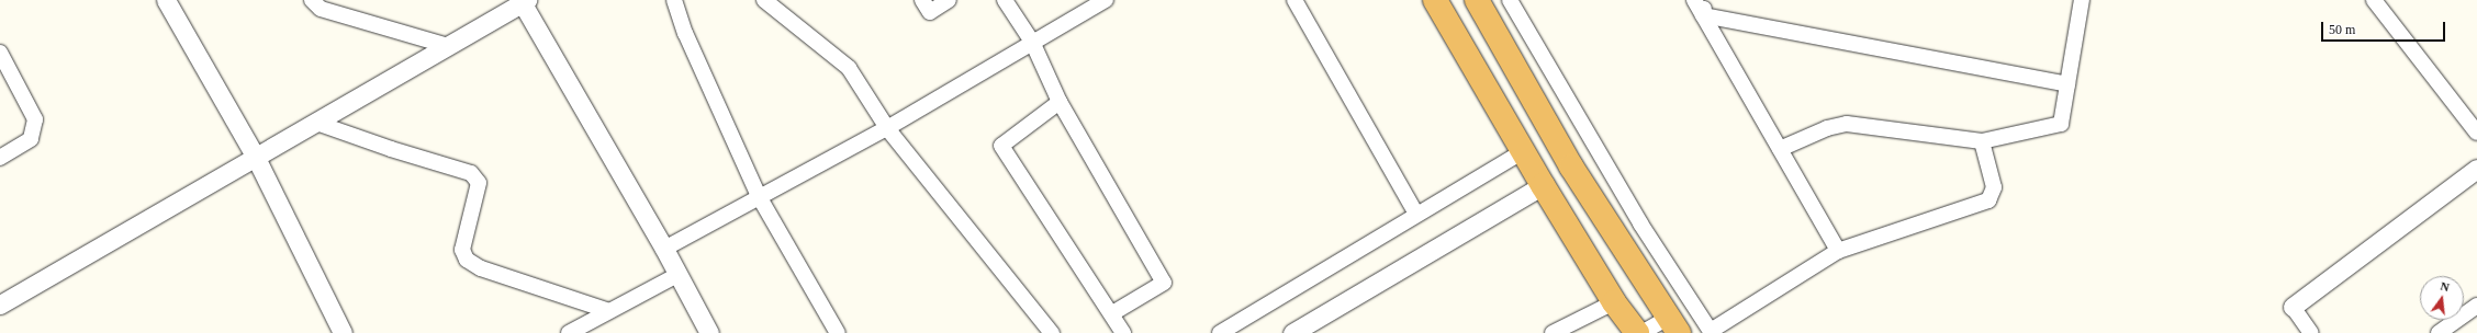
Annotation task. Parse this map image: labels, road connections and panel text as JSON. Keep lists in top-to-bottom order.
{
  "scale_bar": "50 m",
  "north": "top"
}
